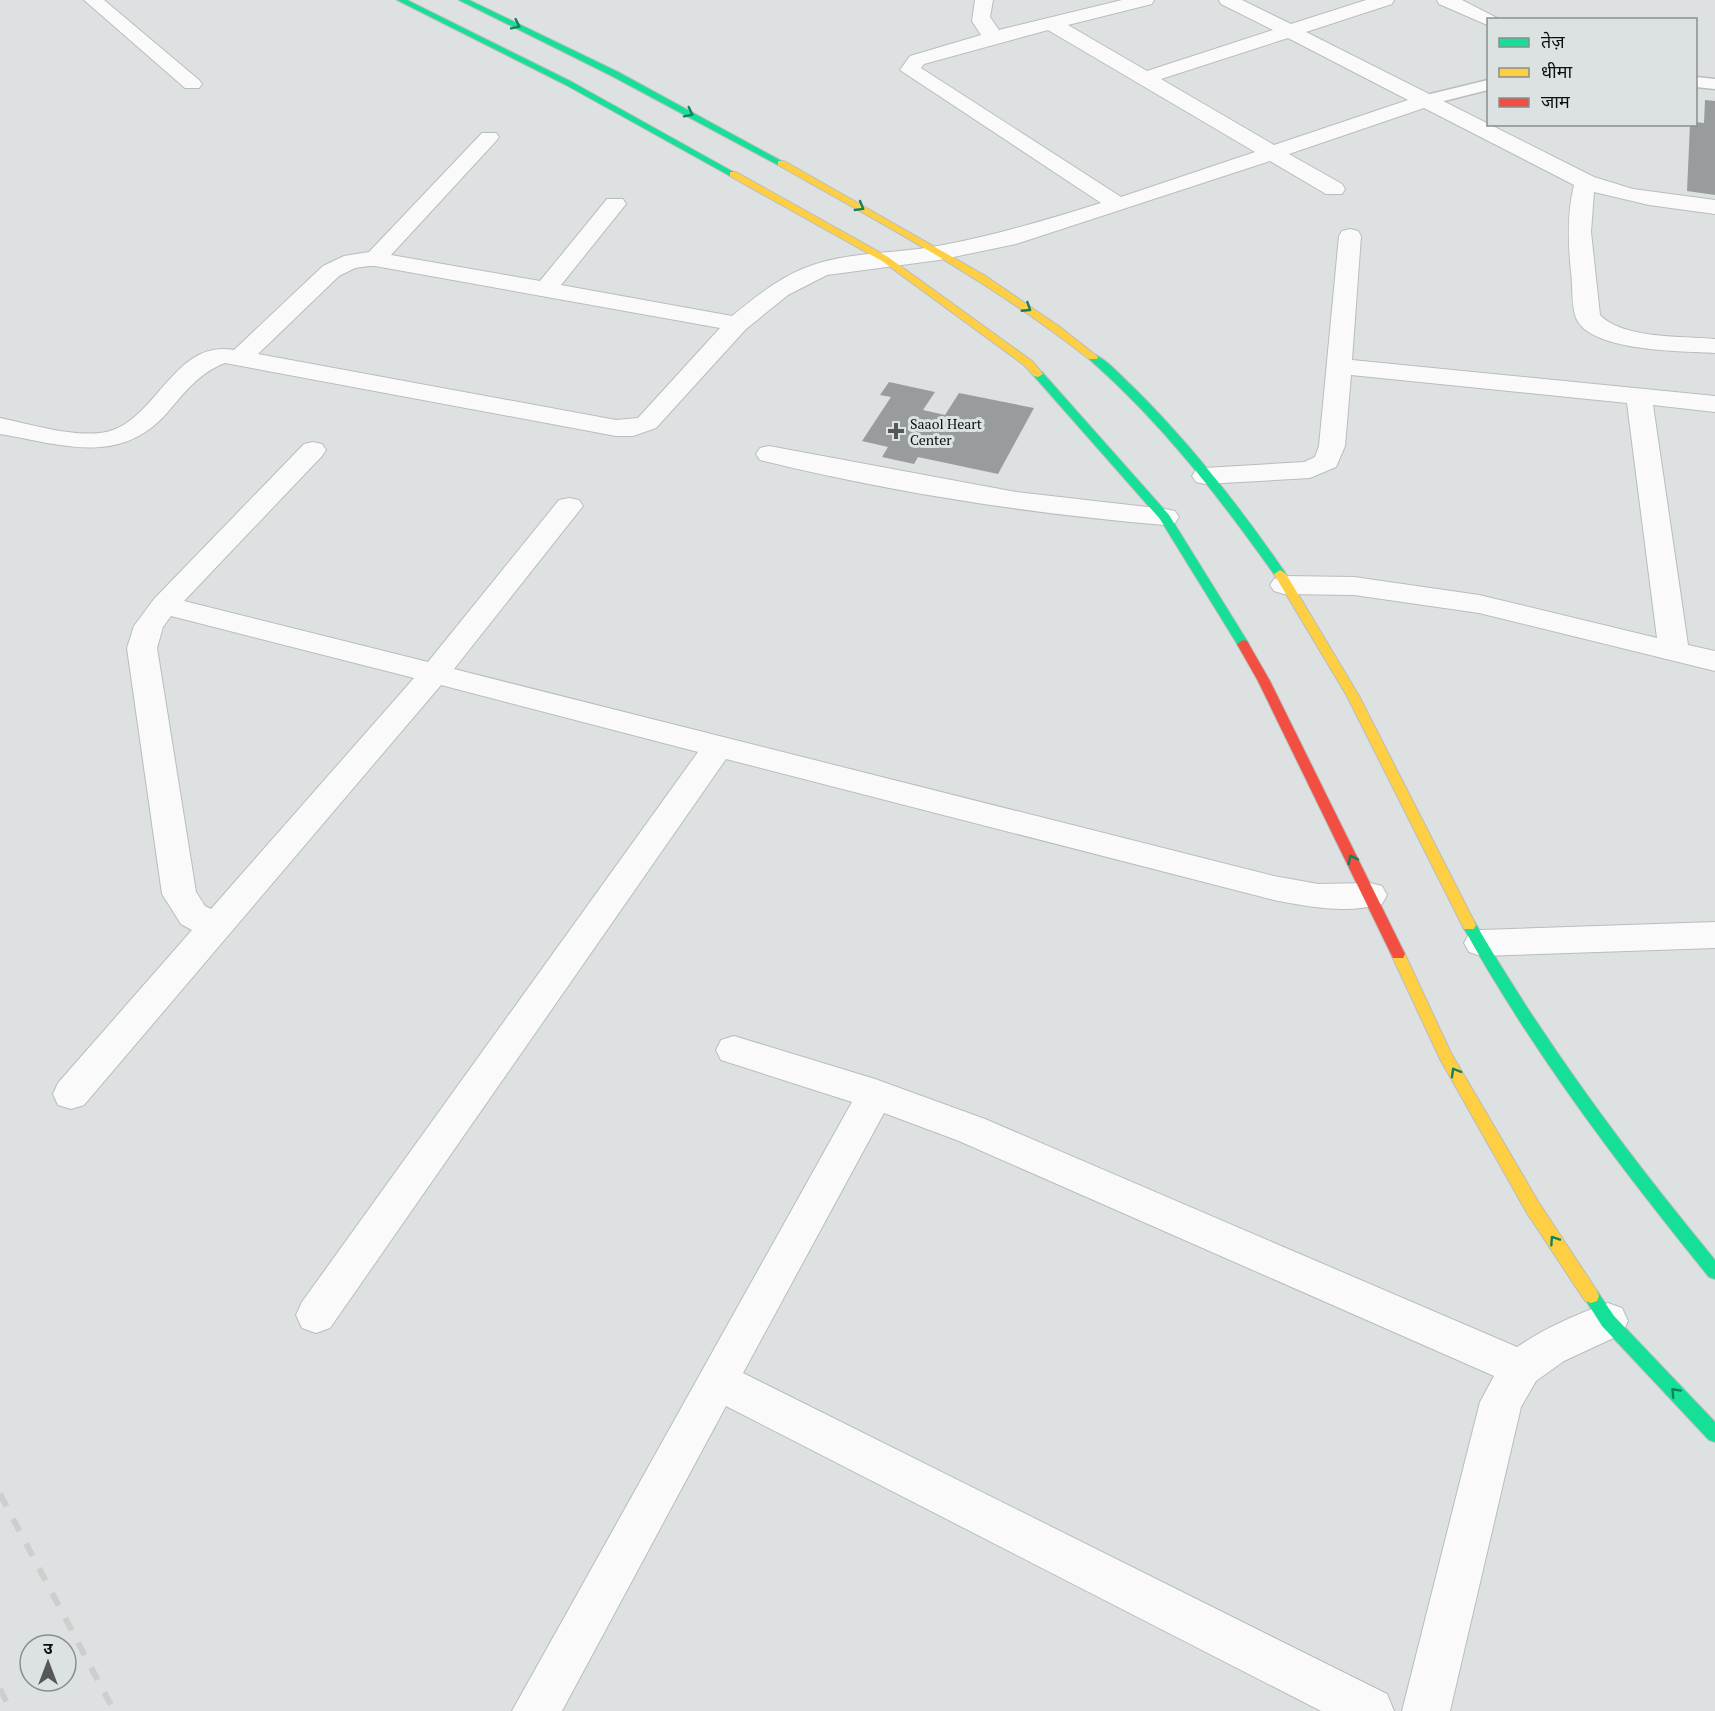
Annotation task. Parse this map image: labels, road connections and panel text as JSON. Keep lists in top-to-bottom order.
{
  "places": {
    "health": ["Saaol Heart Center"]
  },
  "legend": ["तेज़", "धीमा", "जाम"],
  "north": "top"
}
